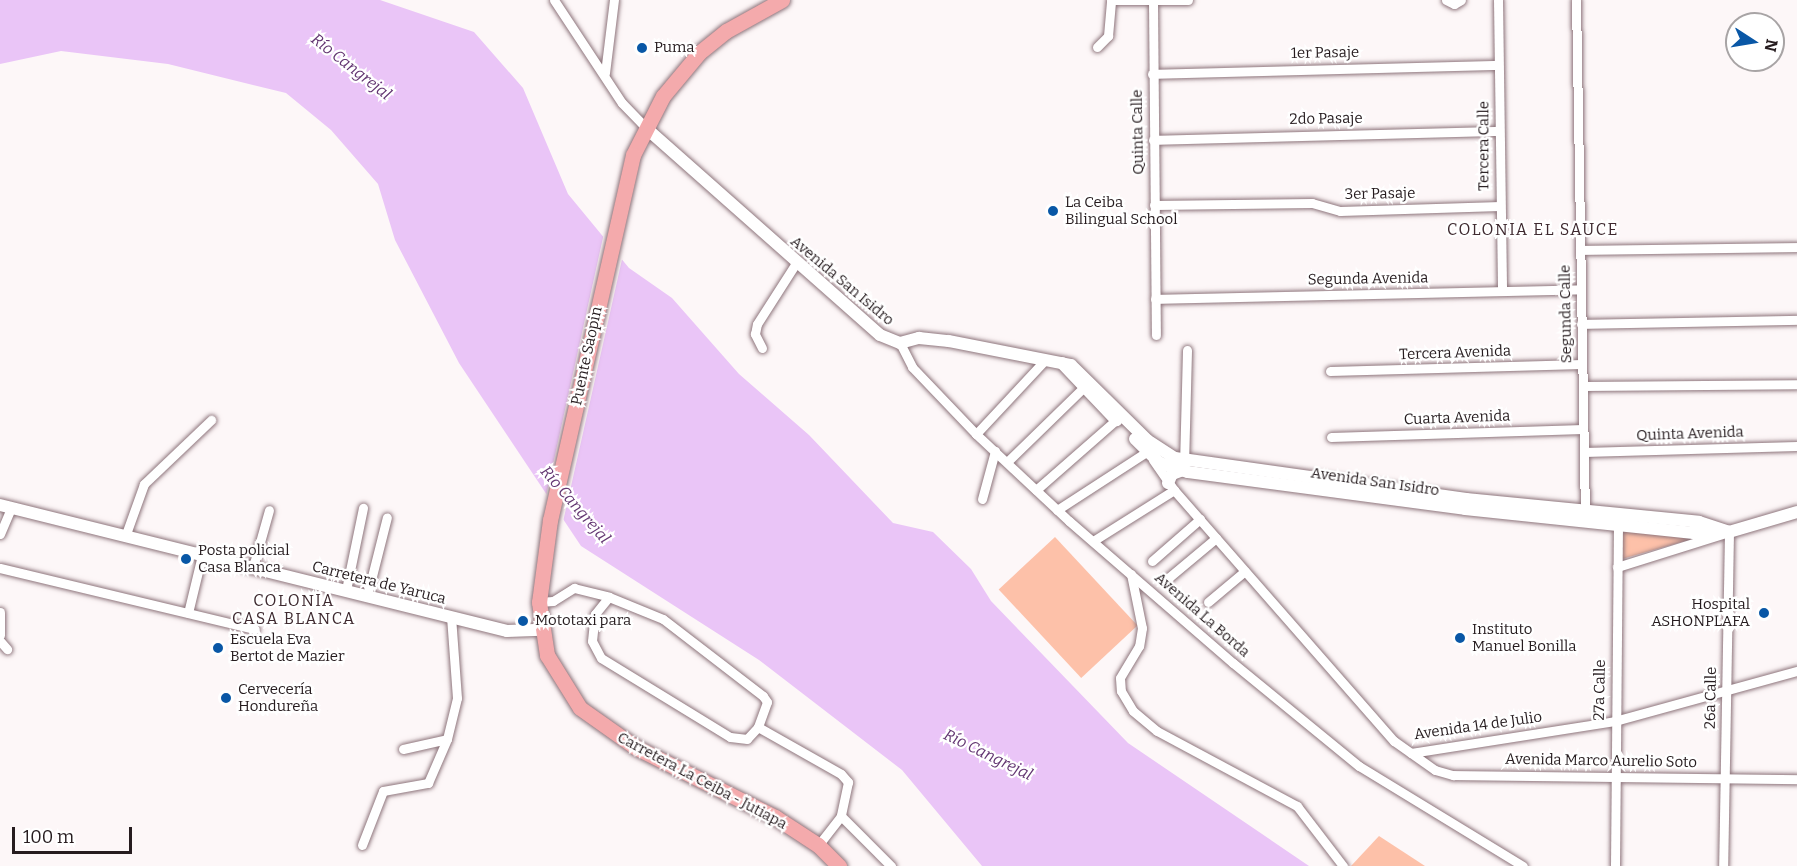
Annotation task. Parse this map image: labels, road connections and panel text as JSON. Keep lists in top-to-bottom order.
{
  "streets": {
    "main road": ["Puente Saopin", "Carretera La Ceiba - Jutiapa"],
    "street": [
      "1er Pasaje",
      "2do Pasaje",
      "Quinta Calle",
      "Tercera Calle",
      "3er Pasaje",
      "Segunda Avenida",
      "Avenida San Isidro",
      "Segunda Calle",
      "Tercera Avenida",
      "Cuarta Avenida",
      "Quinta Avenida",
      "Carretera de Yaruca",
      "Avenida La Borda",
      "27a Calle",
      "26a Calle",
      "Avenida 14 de Julio",
      "Avenida Marco Aurelio Soto"
    ]
  },
  "crossings": [
    ["1er Pasaje", "Quinta Calle"],
    ["1er Pasaje", "Tercera Calle"],
    ["2do Pasaje", "Quinta Calle"],
    ["2do Pasaje", "Tercera Calle"],
    ["Quinta Calle", "3er Pasaje"],
    ["Quinta Calle", "Segunda Avenida"],
    ["Tercera Calle", "3er Pasaje"],
    ["Tercera Calle", "Segunda Avenida"],
    ["Segunda Avenida", "Segunda Calle"],
    ["Avenida San Isidro", "Segunda Calle"],
    ["Avenida San Isidro", "Puente Saopin"],
    ["Avenida San Isidro", "Avenida La Borda"],
    ["Avenida San Isidro", "27a Calle"],
    ["Avenida San Isidro", "26a Calle"],
    ["Avenida San Isidro", "Avenida 14 de Julio"],
    ["Segunda Calle", "Tercera Avenida"],
    ["Segunda Calle", "Cuarta Avenida"],
    ["Segunda Calle", "Quinta Avenida"],
    ["Puente Saopin", "Carretera La Ceiba - Jutiapa"],
    ["Carretera de Yaruca", "Carretera La Ceiba - Jutiapa"],
    ["27a Calle", "Avenida 14 de Julio"],
    ["27a Calle", "Avenida Marco Aurelio Soto"],
    ["26a Calle", "Avenida 14 de Julio"],
    ["26a Calle", "Avenida Marco Aurelio Soto"],
    ["Avenida 14 de Julio", "Avenida Marco Aurelio Soto"]
  ],
  "districts": ["COLONIA EL SAUCE", "COLONIA CASA BLANCA"],
  "water": ["Río Cangrejal"],
  "places": [
    "Puma",
    "La Ceiba Bilingual School",
    "Posta policial Casa Blanca",
    "Hospital ASHONPLAFA",
    "Mototaxi para",
    "Instituto Manuel Bonilla",
    "Escuela Eva Bertot de Mazier",
    "Cervecería Hondureña"
  ],
  "scale_bar": "100 m",
  "north": "right"
}
